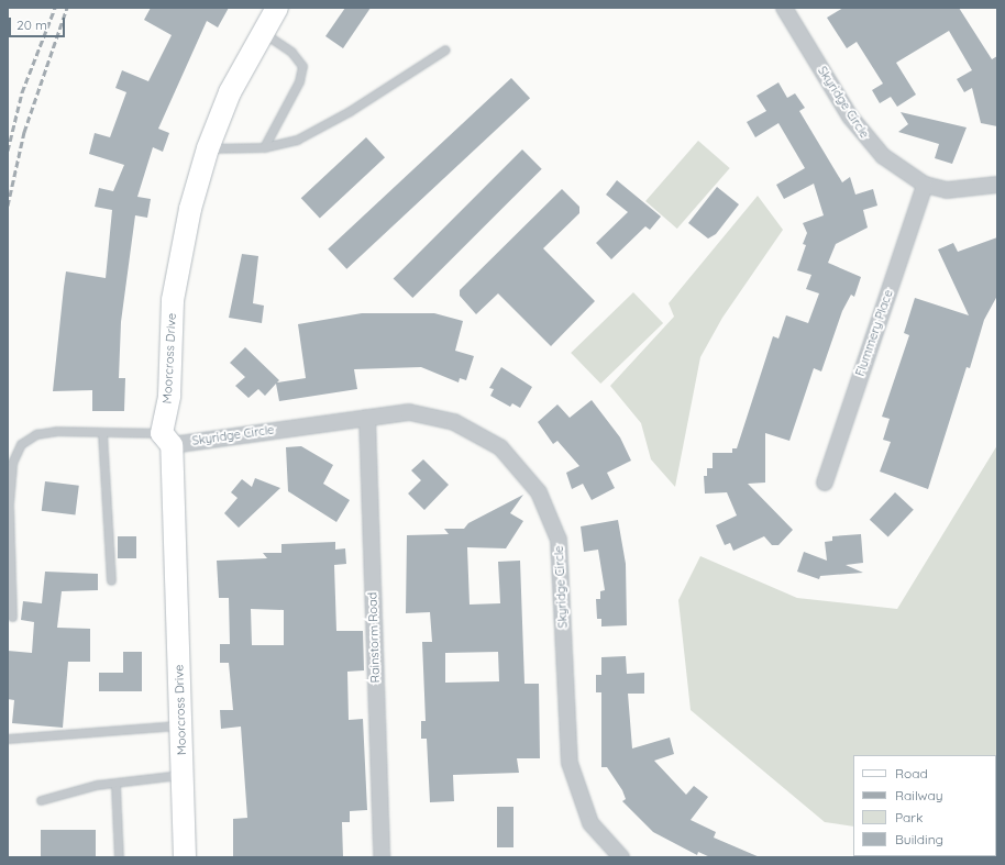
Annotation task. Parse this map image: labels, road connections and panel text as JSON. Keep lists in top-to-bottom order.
{
  "streets": {
    "street": [
      "Skyridge Circle",
      "Flummery Place",
      "Moorcross Drive",
      "Rainstorm Road"
    ]
  },
  "crossings": [
    ["Skyridge Circle", "Flummery Place"],
    ["Skyridge Circle", "Moorcross Drive"],
    ["Skyridge Circle", "Rainstorm Road"]
  ],
  "legend": [
    "Road",
    "Railway",
    "Park",
    "Building"
  ],
  "scale_bar": "20 m"
}
